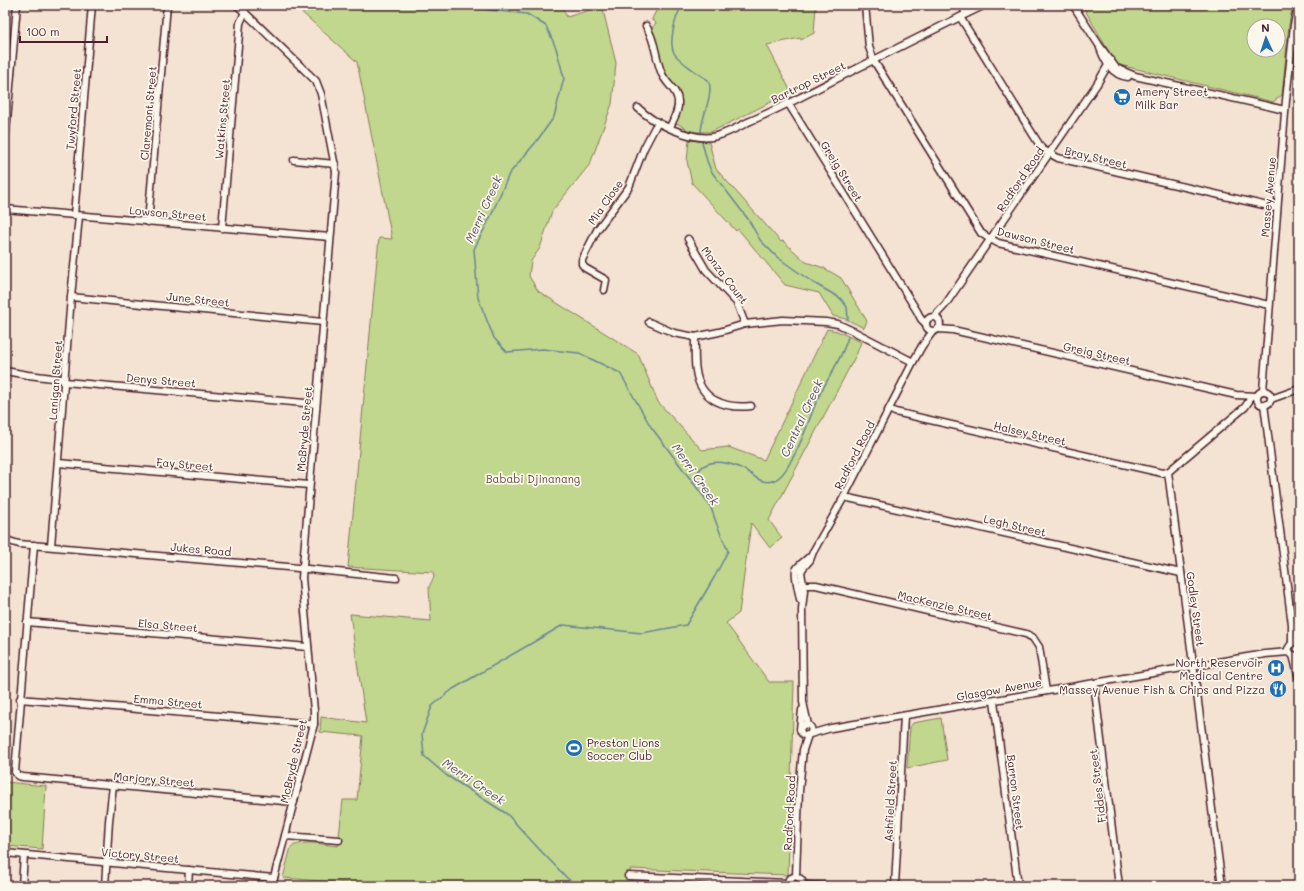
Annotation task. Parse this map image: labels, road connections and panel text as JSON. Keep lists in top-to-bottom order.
{
  "streets": {
    "street": [
      "Bartrop Street",
      "Twyford Street",
      "Claremont Street",
      "Watkins Street",
      "Bray Street",
      "Greig Street",
      "Radford Road",
      "Massey Avenue",
      "Mia Close",
      "Lowson Street",
      "Dawson Street",
      "Monza Court",
      "June Street",
      "Lanigan Street",
      "Denys Street",
      "McBryde Street",
      "Halsey Street",
      "Fay Street",
      "Legh Street",
      "Jukes Road",
      "MacKenzie Street",
      "Godley Street",
      "Elsa Street",
      "Glasgow Avenue",
      "Emma Street",
      "Marjory Street",
      "Fiddes Street",
      "Barron Street",
      "Ashfield Street",
      "Victory Street"
    ]
  },
  "crossings": [
    ["Bartrop Street", "Bray Street"],
    ["Bartrop Street", "Greig Street"],
    ["Bartrop Street", "Mia Close"],
    ["Bartrop Street", "Dawson Street"],
    ["Twyford Street", "Lowson Street"],
    ["Twyford Street", "Lanigan Street"],
    ["Claremont Street", "Lowson Street"],
    ["Watkins Street", "Lowson Street"],
    ["Watkins Street", "McBryde Street"],
    ["Bray Street", "Radford Road"],
    ["Bray Street", "Massey Avenue"],
    ["Greig Street", "Radford Road"],
    ["Greig Street", "Massey Avenue"],
    ["Radford Road", "Dawson Street"],
    ["Radford Road", "Halsey Street"],
    ["Radford Road", "Legh Street"],
    ["Radford Road", "MacKenzie Street"],
    ["Radford Road", "Glasgow Avenue"],
    ["Massey Avenue", "Dawson Street"],
    ["Lowson Street", "Lanigan Street"],
    ["Lowson Street", "McBryde Street"],
    ["June Street", "Lanigan Street"],
    ["June Street", "McBryde Street"],
    ["Lanigan Street", "Denys Street"],
    ["Lanigan Street", "Fay Street"],
    ["Lanigan Street", "Jukes Road"],
    ["Denys Street", "McBryde Street"],
    ["McBryde Street", "Fay Street"],
    ["McBryde Street", "Jukes Road"],
    ["McBryde Street", "Elsa Street"],
    ["McBryde Street", "Emma Street"],
    ["McBryde Street", "Marjory Street"],
    ["McBryde Street", "Victory Street"],
    ["Halsey Street", "Godley Street"],
    ["Legh Street", "Godley Street"],
    ["MacKenzie Street", "Glasgow Avenue"],
    ["Godley Street", "Glasgow Avenue"],
    ["Glasgow Avenue", "Fiddes Street"],
    ["Glasgow Avenue", "Barron Street"],
    ["Glasgow Avenue", "Ashfield Street"],
    ["Emma Street", "Marjory Street"]
  ],
  "water": ["Merri Creek", "Central Creek"],
  "parks": ["Bababi Djinanang"],
  "places": {
    "supermarket": ["Amery Street Milk Bar"],
    "hospital": ["North Reservoir Medical Centre"],
    "restaurant": ["Massey Avenue Fish & Chips and Pizza"],
    "sports": ["Preston Lions Soccer Club"]
  },
  "scale_bar": "100 m",
  "north": "top"
}
